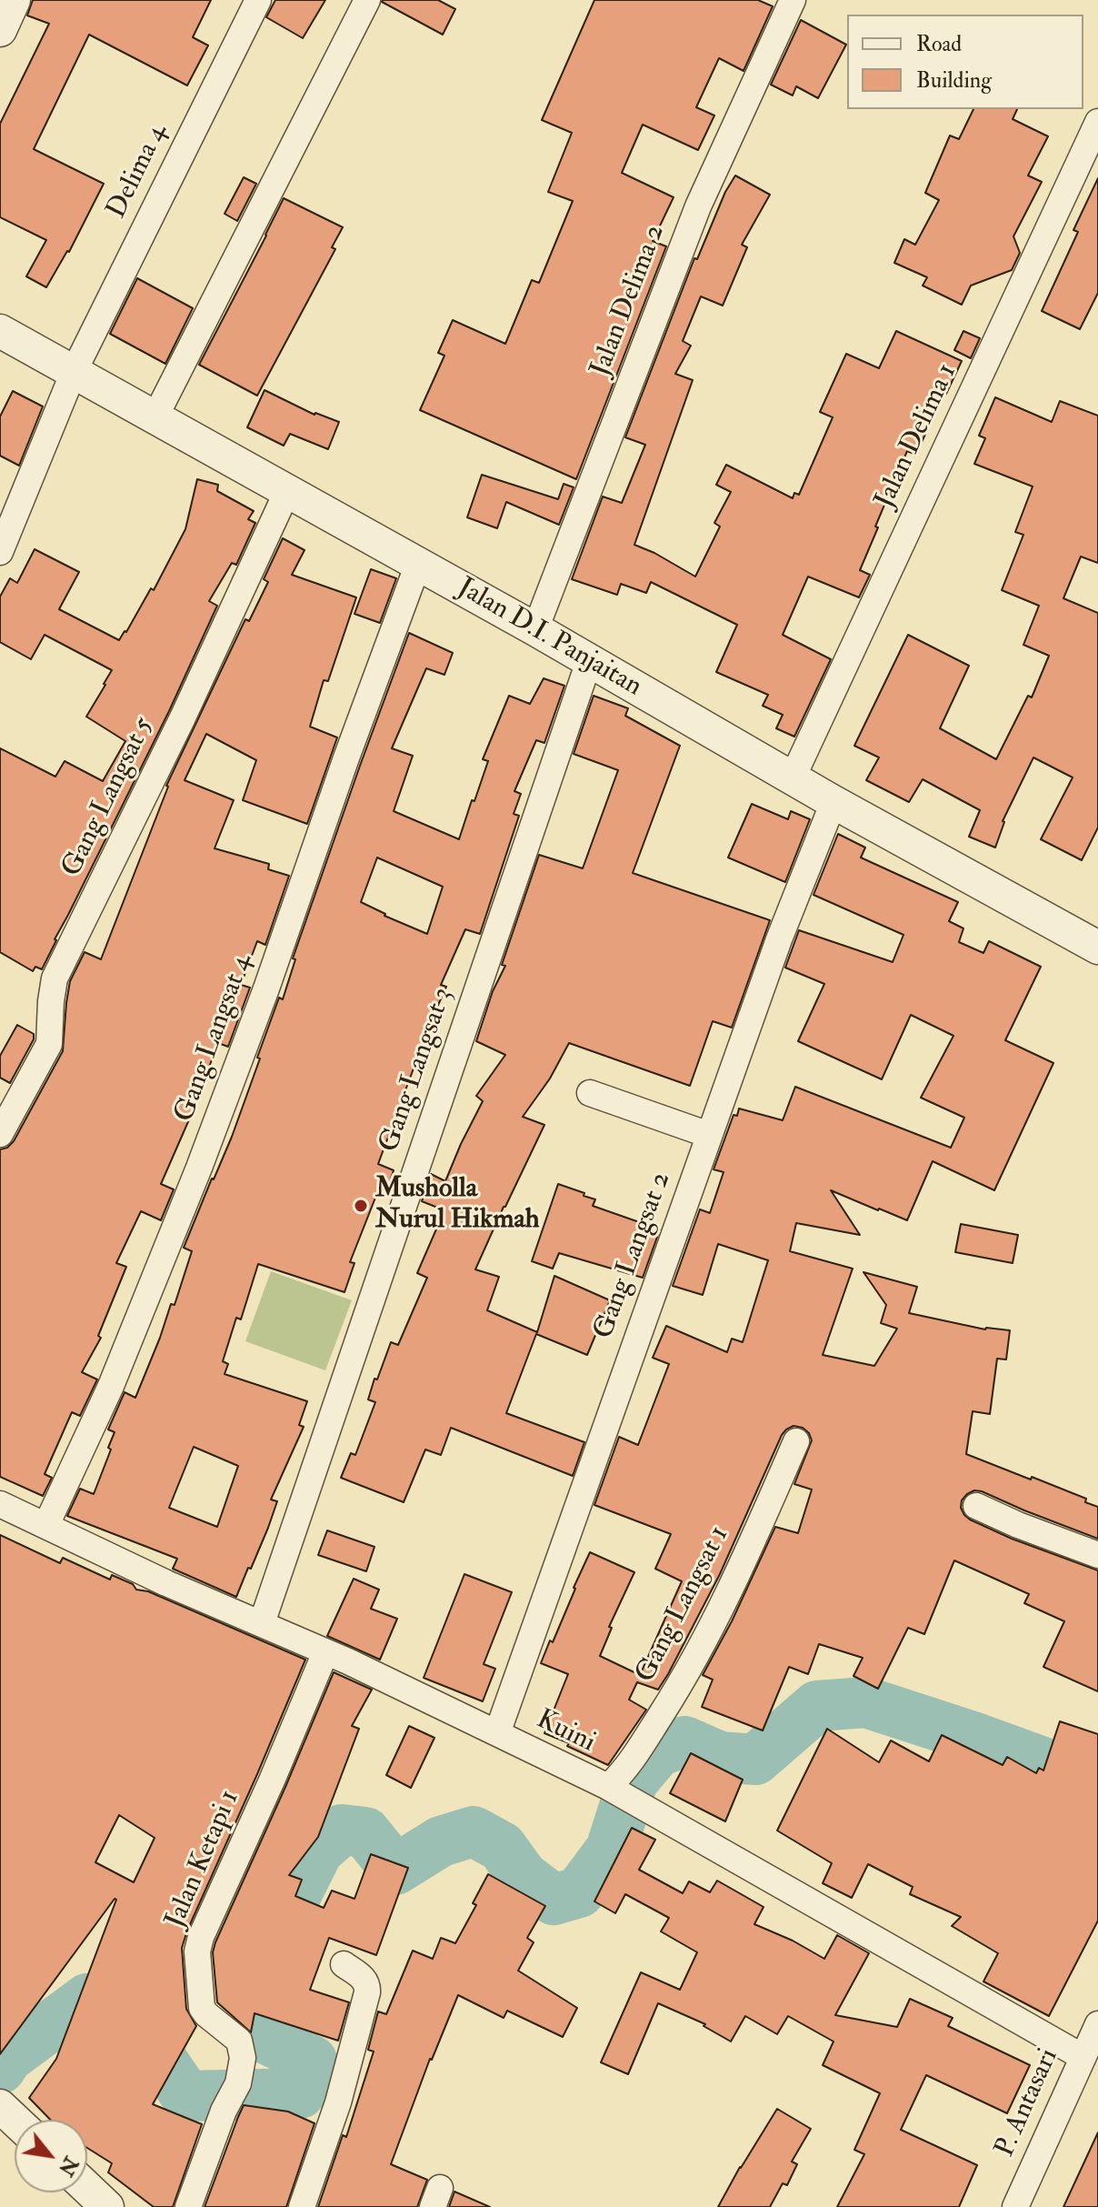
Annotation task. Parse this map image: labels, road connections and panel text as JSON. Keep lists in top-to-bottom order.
{
  "streets": {
    "street": [
      "Delima 4",
      "Jalan Delima 2",
      "Jalan Delima 1",
      "Jalan D.I. Panjaitan",
      "Gang Langsat 5",
      "Gang Langsat 4",
      "Gang Langsat 3",
      "Gang Langsat 2",
      "Gang Langsat 1",
      "Kuini",
      "Jalan Ketapi 1",
      "P. Antasari"
    ]
  },
  "crossings": [
    ["Delima 4", "Jalan D.I. Panjaitan"],
    ["Jalan Delima 2", "Jalan D.I. Panjaitan"],
    ["Jalan Delima 1", "Jalan D.I. Panjaitan"],
    ["Jalan D.I. Panjaitan", "Gang Langsat 5"],
    ["Jalan D.I. Panjaitan", "Gang Langsat 4"],
    ["Jalan D.I. Panjaitan", "Gang Langsat 3"],
    ["Jalan D.I. Panjaitan", "Gang Langsat 2"],
    ["Gang Langsat 4", "Kuini"],
    ["Gang Langsat 3", "Kuini"],
    ["Gang Langsat 2", "Kuini"],
    ["Gang Langsat 1", "Kuini"],
    ["Kuini", "Jalan Ketapi 1"],
    ["Kuini", "P. Antasari"]
  ],
  "places": ["Musholla Nurul Hikmah"],
  "legend": ["Road", "Building"],
  "north": "bottom right"
}
